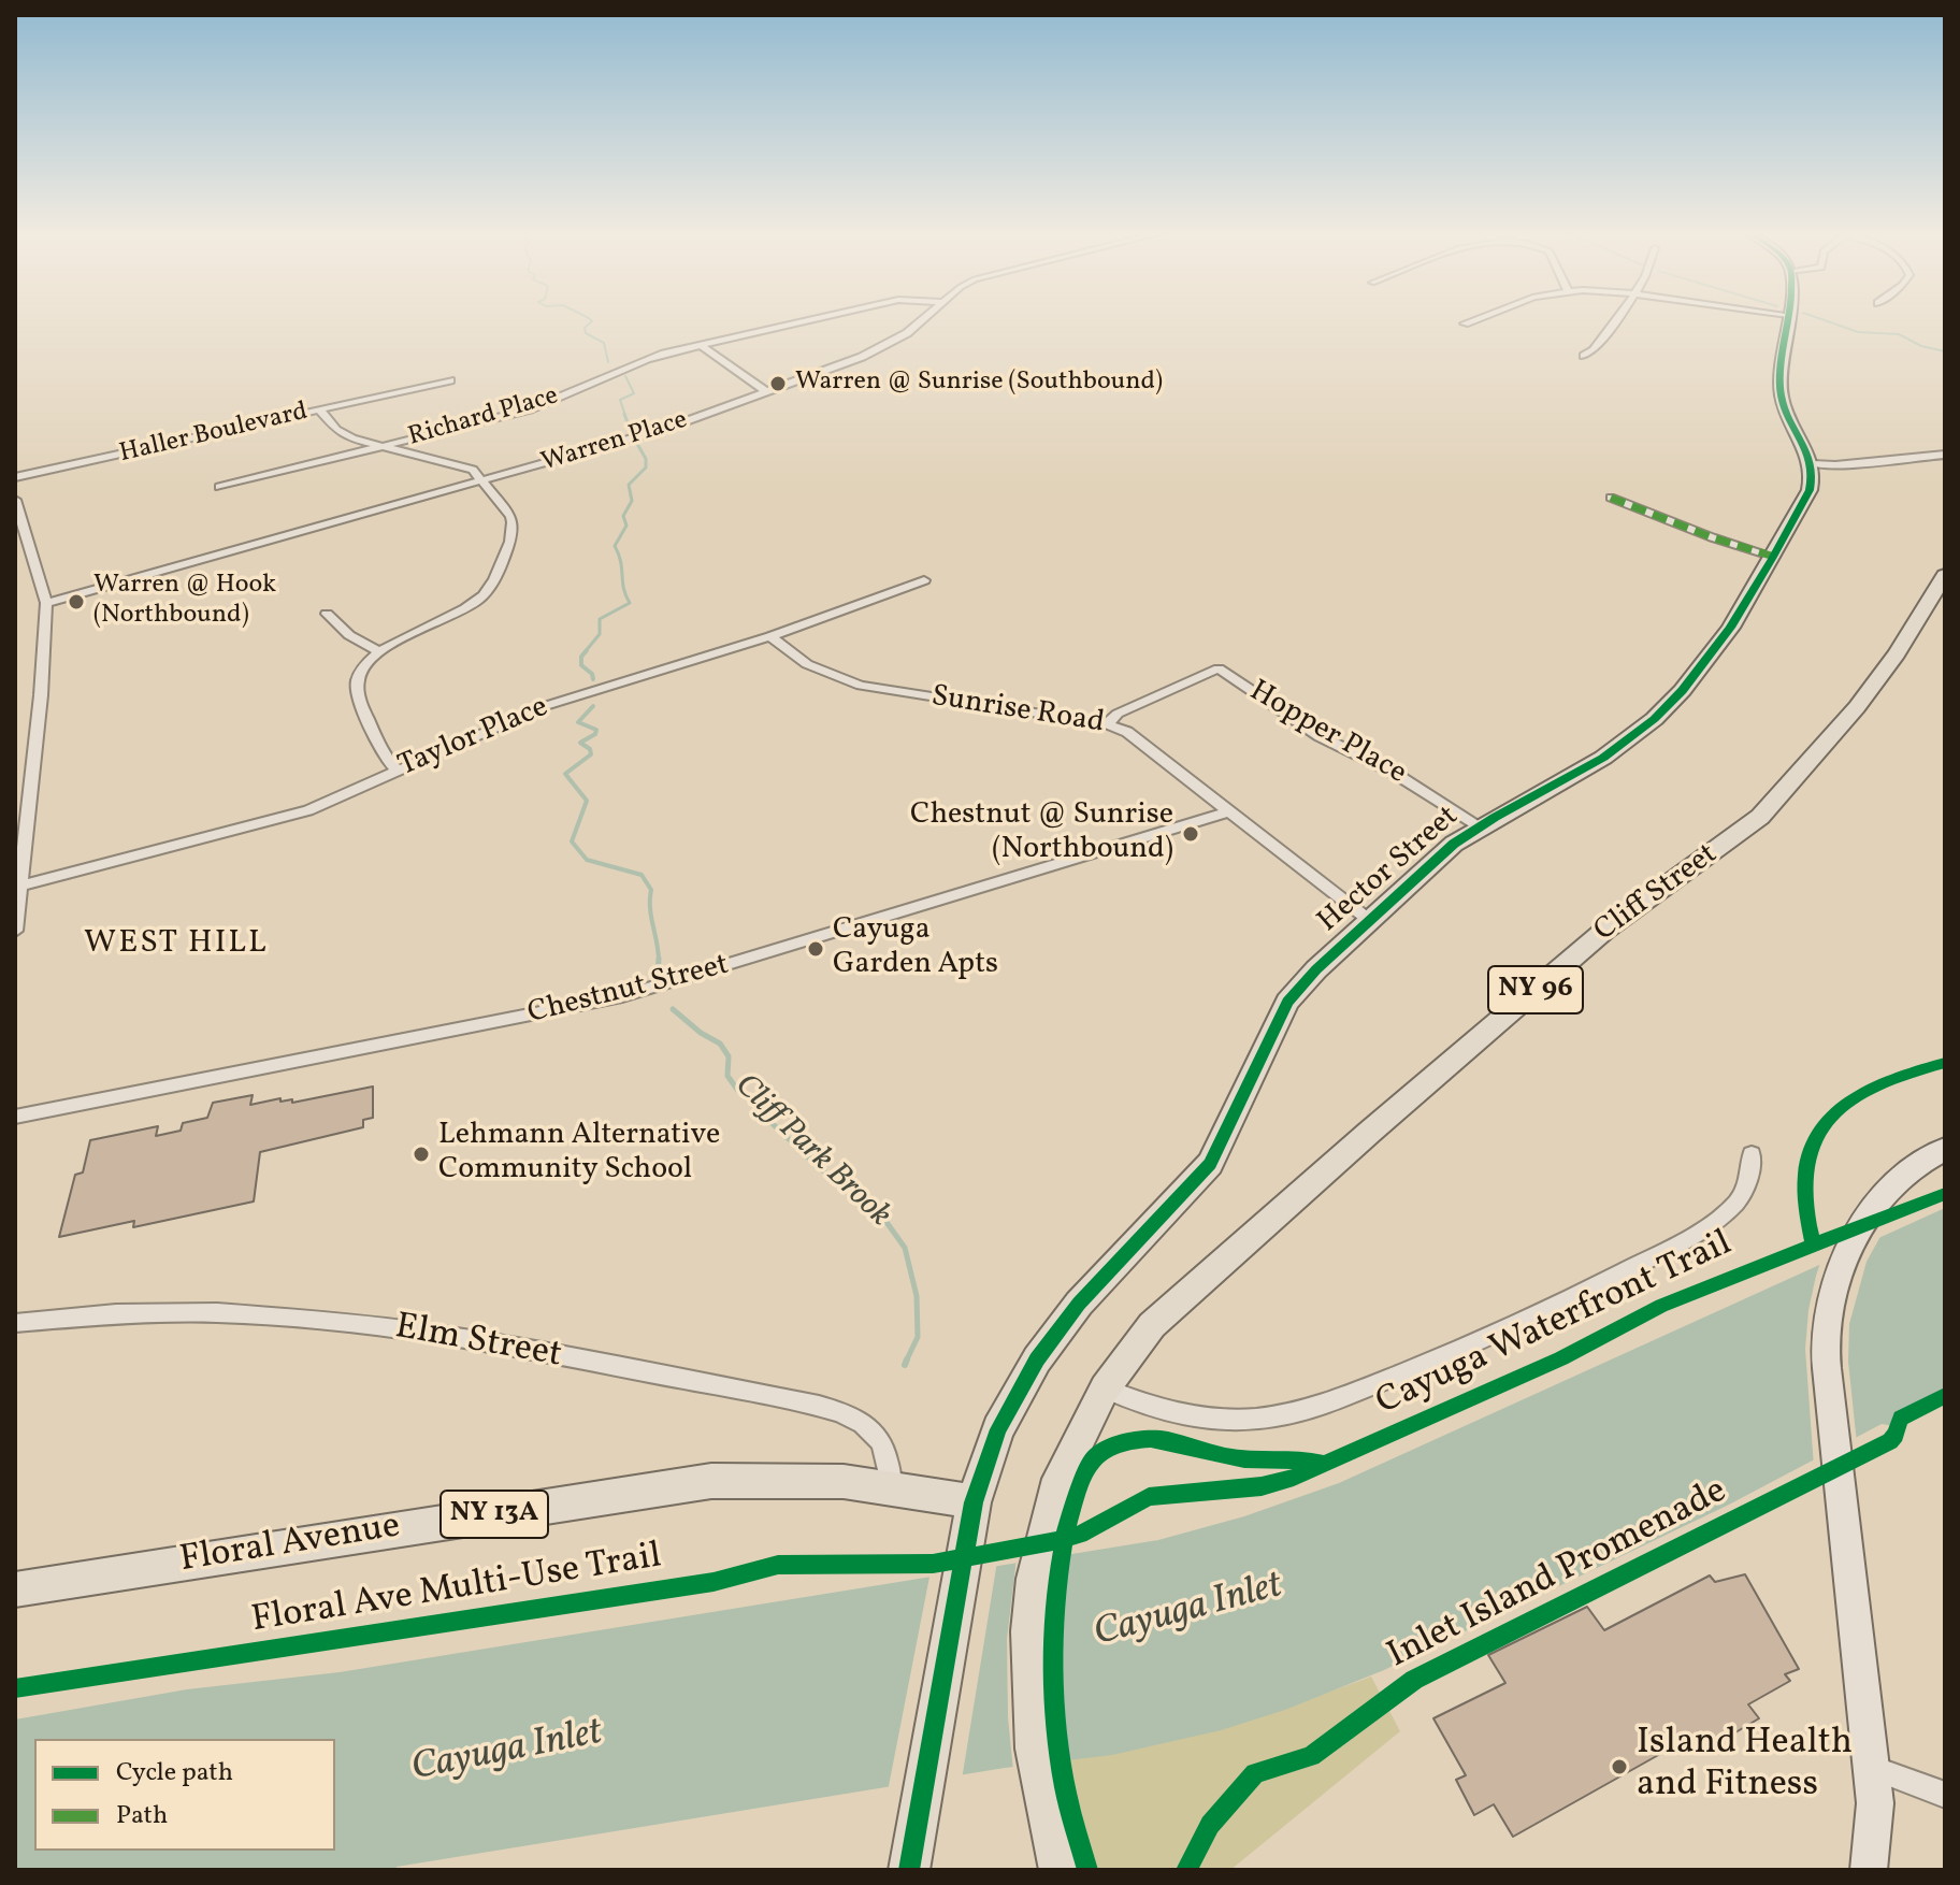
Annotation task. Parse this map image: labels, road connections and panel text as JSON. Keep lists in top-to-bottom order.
{
  "streets": {
    "main road": [
      "Hector Street",
      "Cliff Street",
      "NY 96",
      "NY 13A",
      "Floral Avenue"
    ],
    "street": [
      "Richard Place",
      "Haller Boulevard",
      "Warren Place",
      "Sunrise Road",
      "Hopper Place",
      "Taylor Place",
      "Chestnut Street",
      "Elm Street"
    ],
    "cycle path": ["Cayuga Waterfront Trail", "Inlet Island Promenade"]
  },
  "crossings": [
    ["Sunrise Road", "Hopper Place"],
    ["Sunrise Road", "Taylor Place"],
    ["Sunrise Road", "Hector Street"],
    ["Sunrise Road", "Chestnut Street"],
    ["Hopper Place", "Hector Street"],
    ["Hector Street", "Floral Avenue"],
    ["Cliff Street", "NY 96"],
    ["Elm Street", "Floral Avenue"]
  ],
  "districts": ["WEST HILL"],
  "water": ["Cliff Park Brook", "Cayuga Inlet"],
  "places": [
    "Warren @ Sunrise (Southbound)",
    "Warren @ Hook (Northbound)",
    "Chestnut @ Sunrise (Northbound)",
    "Cayuga Garden Apts",
    "Lehmann Alternative Community School",
    "Island Health and Fitness"
  ],
  "legend": ["Cycle path", "Path"]
}
